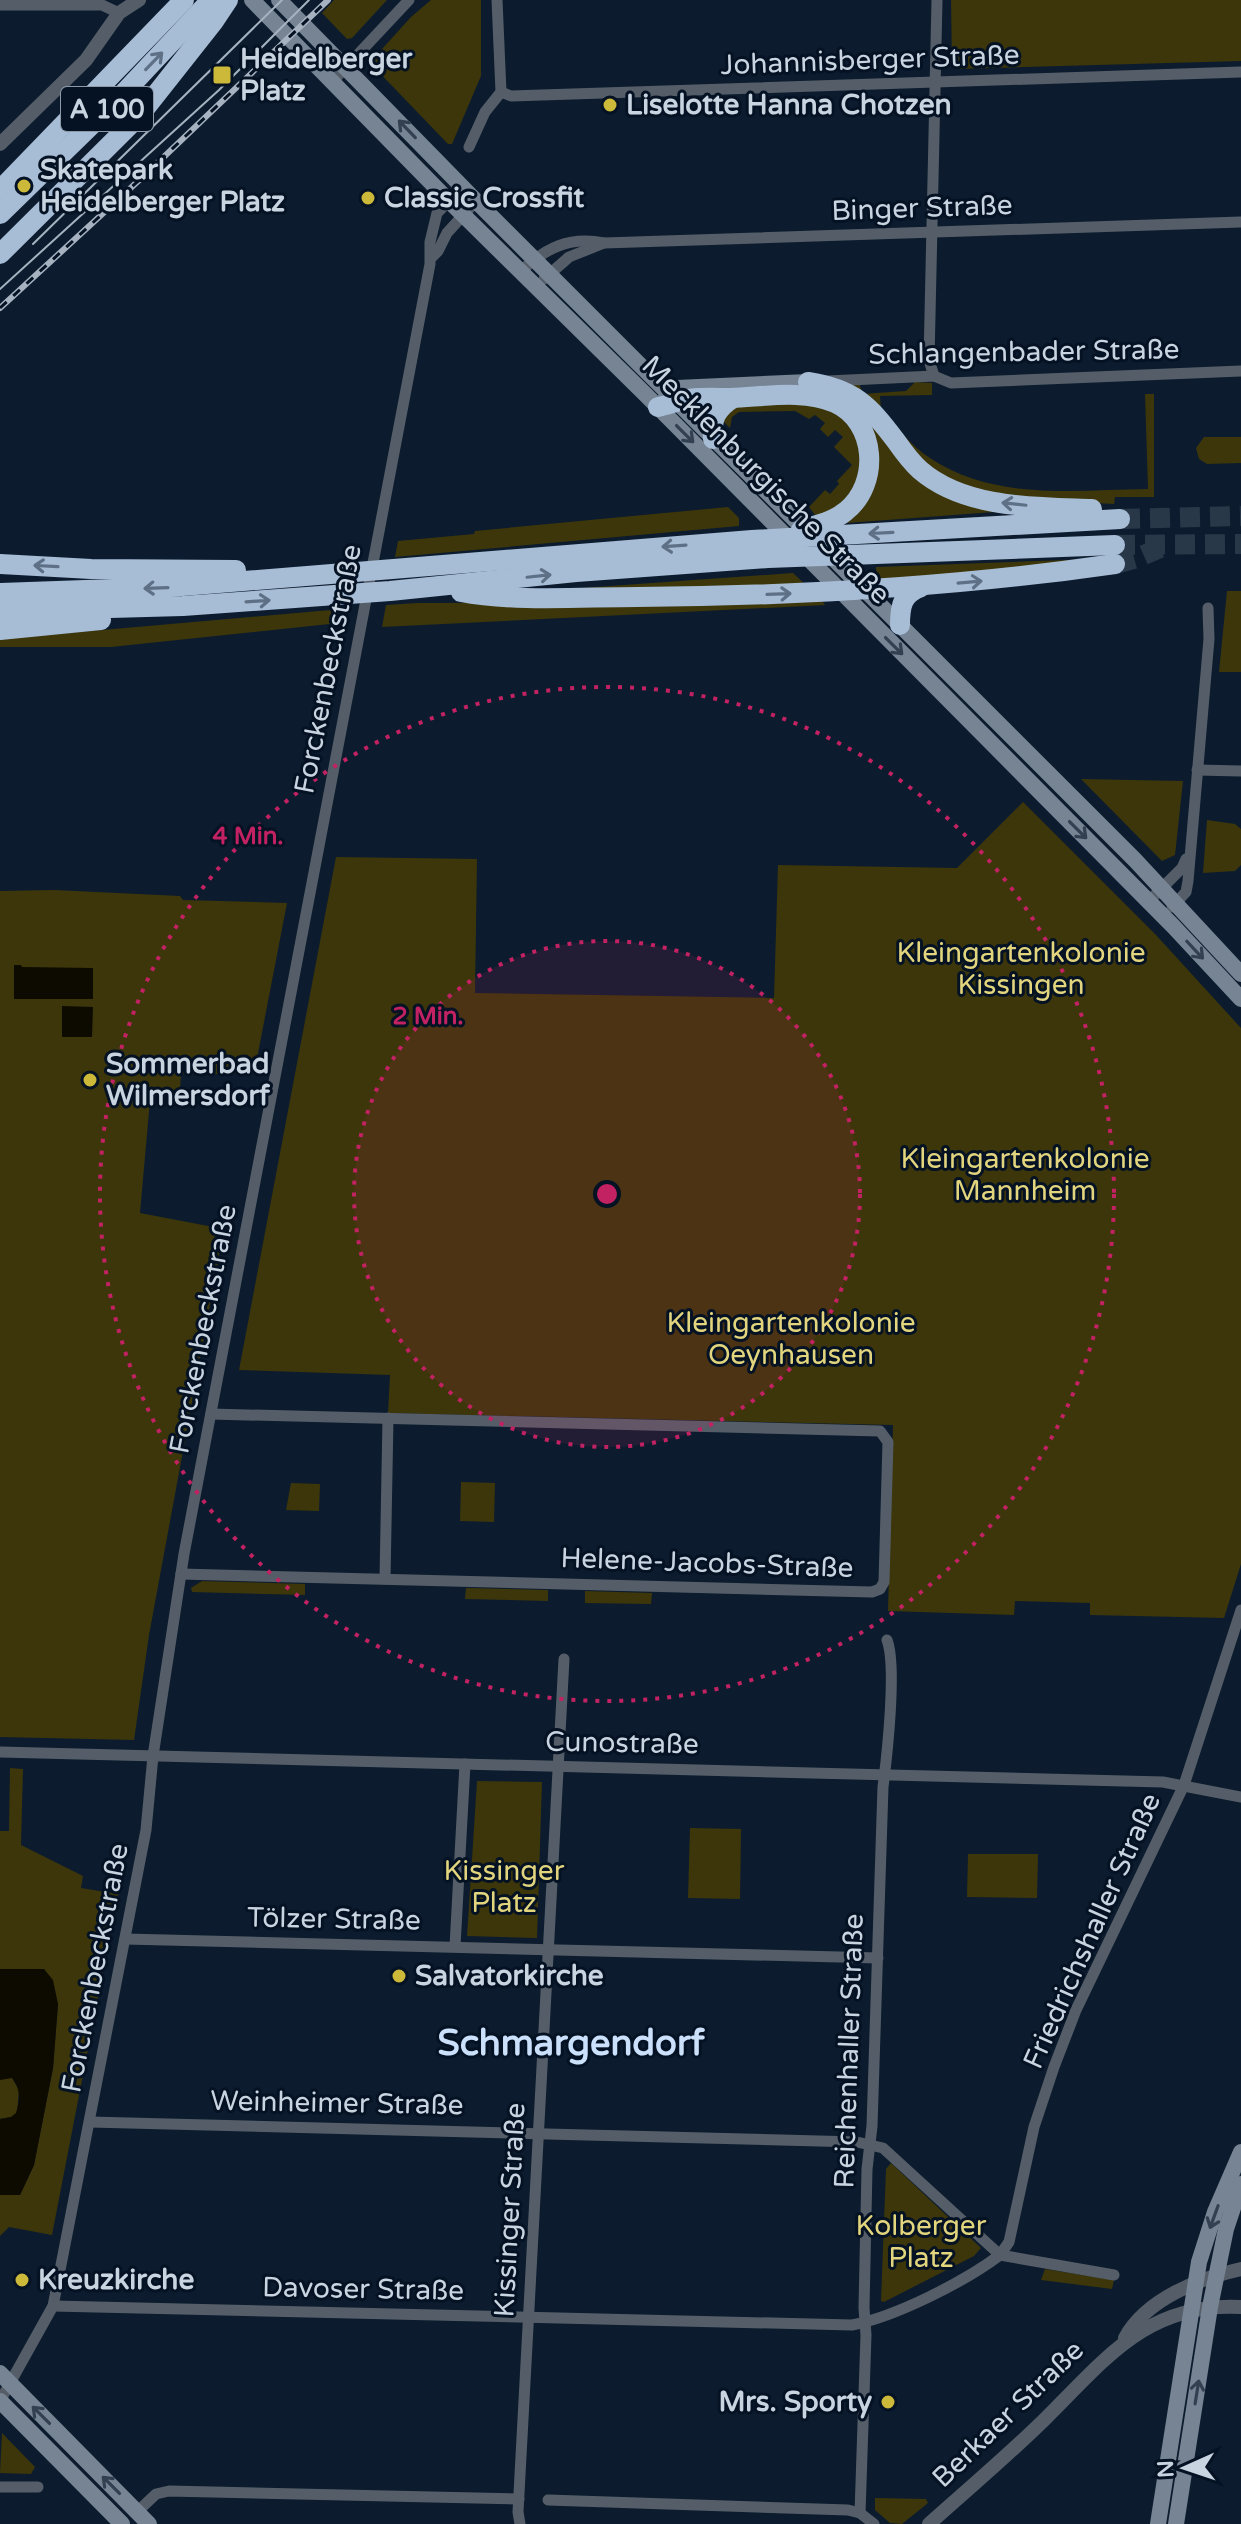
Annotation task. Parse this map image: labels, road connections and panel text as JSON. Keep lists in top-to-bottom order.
{
  "streets": {
    "highway": ["A 100"],
    "main road": ["Mecklenburgische Straße"],
    "street": [
      "Johannisberger Straße",
      "Binger Straße",
      "Schlangenbader Straße",
      "Forckenbeckstraße",
      "Helene-Jacobs-Straße",
      "Cunostraße",
      "Tölzer Straße",
      "Friedrichshaller Straße",
      "Reichenhaller Straße",
      "Weinheimer Straße",
      "Kissinger Straße",
      "Davoser Straße",
      "Berkaer Straße"
    ]
  },
  "crossings": [
    ["Binger Straße", "Mecklenburgische Straße"],
    ["Mecklenburgische Straße", "Forckenbeckstraße"],
    ["Forckenbeckstraße", "Helene-Jacobs-Straße"],
    ["Forckenbeckstraße", "Cunostraße"],
    ["Forckenbeckstraße", "Tölzer Straße"],
    ["Forckenbeckstraße", "Weinheimer Straße"],
    ["Forckenbeckstraße", "Davoser Straße"],
    ["Cunostraße", "Friedrichshaller Straße"],
    ["Cunostraße", "Reichenhaller Straße"],
    ["Cunostraße", "Kissinger Straße"],
    ["Tölzer Straße", "Reichenhaller Straße"],
    ["Tölzer Straße", "Kissinger Straße"],
    ["Reichenhaller Straße", "Weinheimer Straße"],
    ["Reichenhaller Straße", "Davoser Straße"],
    ["Weinheimer Straße", "Kissinger Straße"],
    ["Kissinger Straße", "Davoser Straße"]
  ],
  "districts": ["Schmargendorf"],
  "parks": [
    "Kleingartenkolonie Kissingen",
    "Kleingartenkolonie Mannheim",
    "Kleingartenkolonie Oeynhausen",
    "Kissinger Platz",
    "Kolberger Platz"
  ],
  "places": {
    "transit": ["Heidelberger Platz"],
    "other": [
      "Liselotte Hanna Chotzen",
      "Skatepark Heidelberger Platz",
      "Classic Crossfit",
      "Sommerbad Wilmersdorf",
      "Salvatorkirche",
      "Kreuzkirche",
      "Mrs. Sporty"
    ]
  },
  "north": "left",
  "rings": ["4 Min.", "2 Min."]
}
